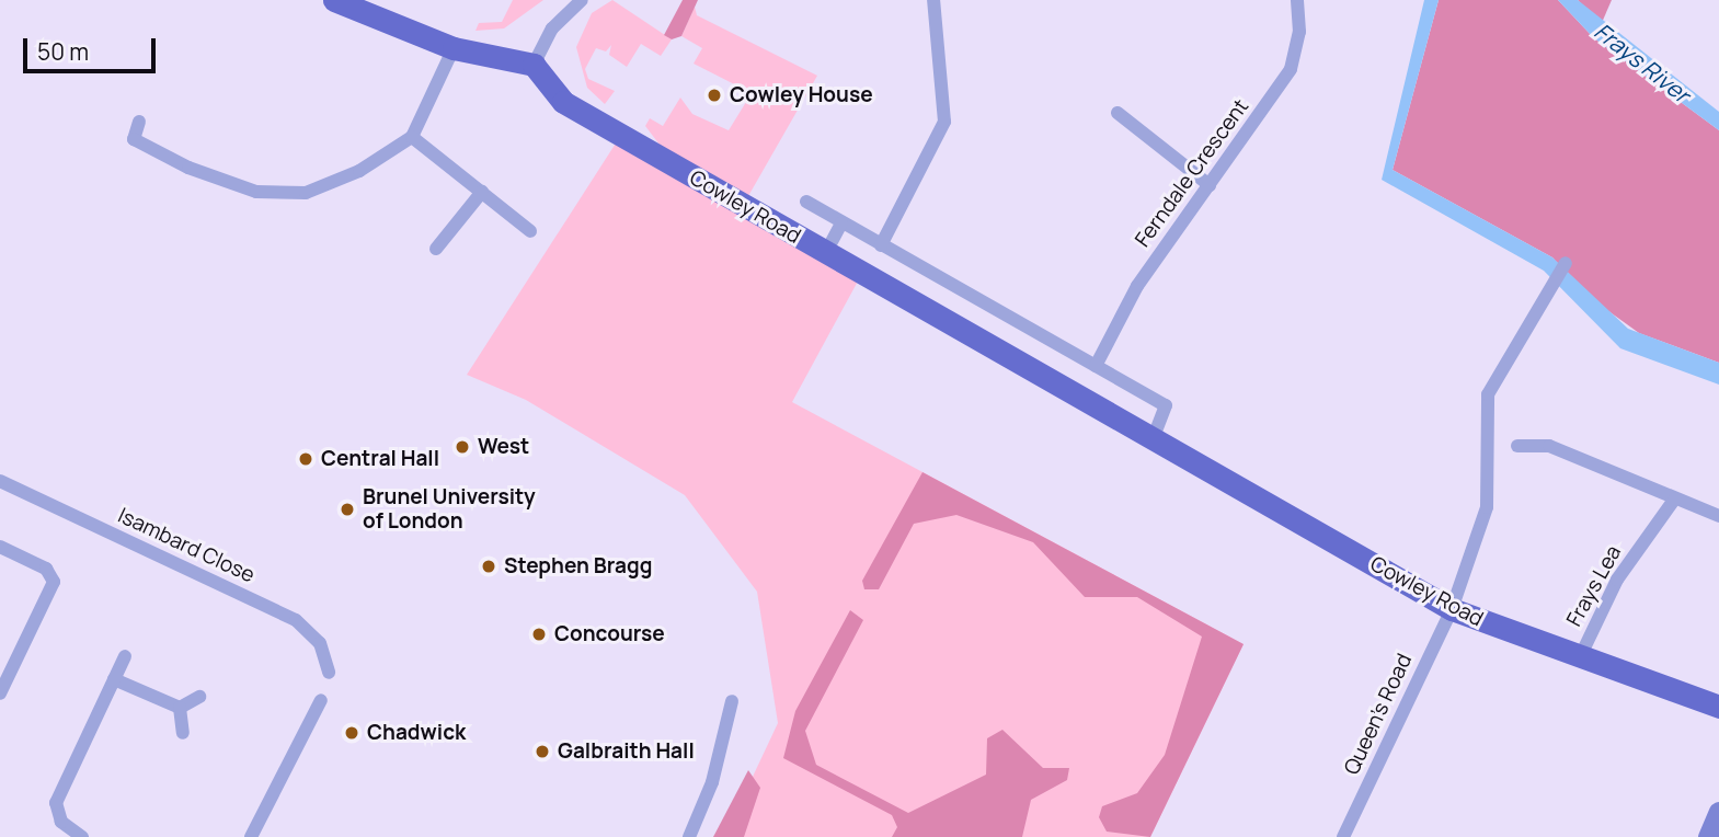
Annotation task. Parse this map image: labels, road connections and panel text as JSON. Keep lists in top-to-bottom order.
{
  "streets": {
    "main road": ["Cowley Road"],
    "street": [
      "Ferndale Crescent",
      "Isambard Close",
      "Frays Lea",
      "Queen's Road"
    ]
  },
  "crossings": [
    ["Ferndale Crescent", "Cowley Road"],
    ["Cowley Road", "Frays Lea"],
    ["Cowley Road", "Queen's Road"]
  ],
  "water": ["Frays River"],
  "places": [
    "Cowley House",
    "West",
    "Central Hall",
    "Brunel University of London",
    "Stephen Bragg",
    "Concourse",
    "Chadwick",
    "Galbraith Hall"
  ],
  "scale_bar": "50 m"
}
